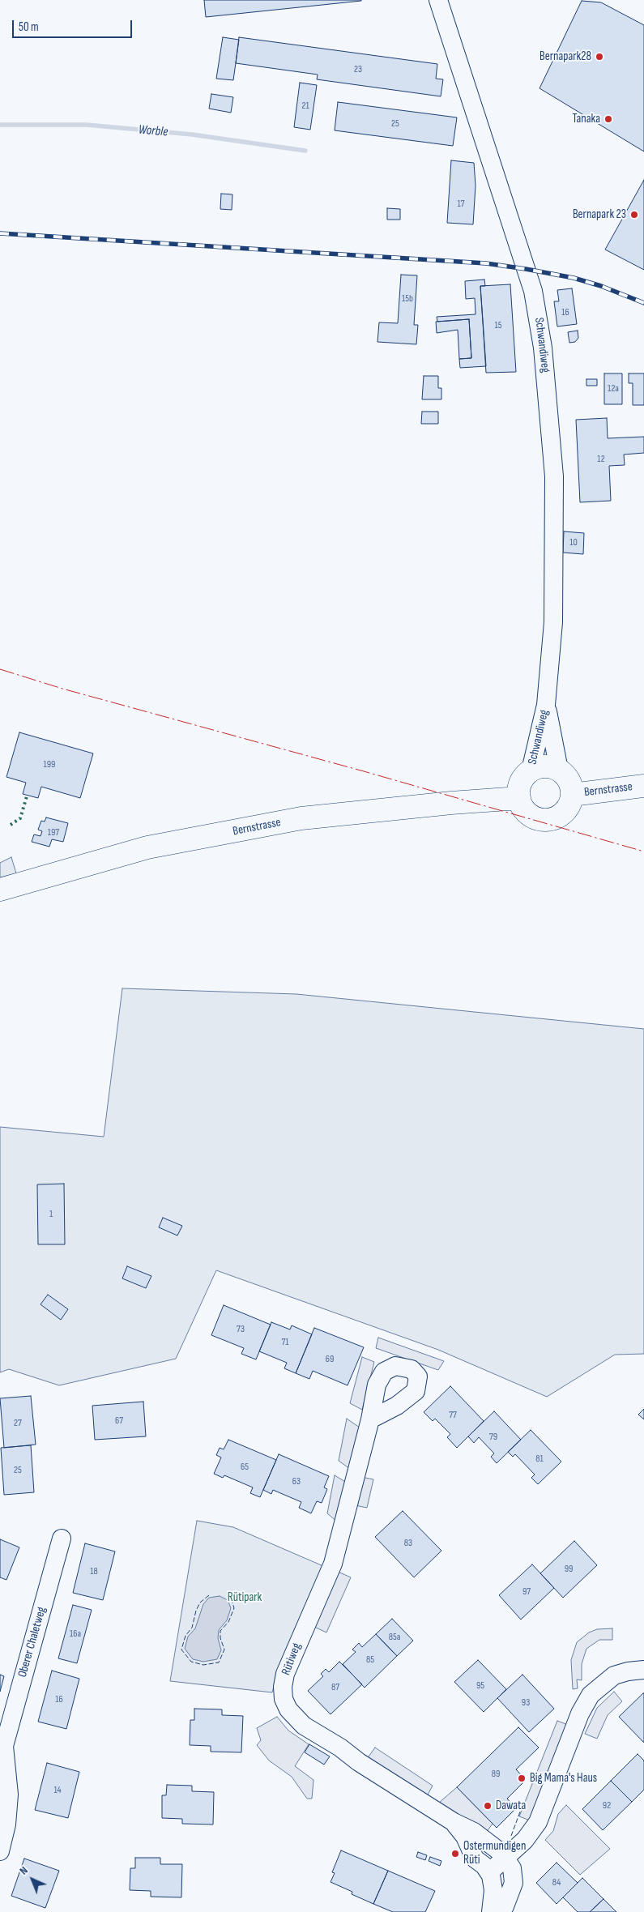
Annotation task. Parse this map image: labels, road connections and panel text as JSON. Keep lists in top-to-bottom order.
{
  "streets": {
    "main road": ["Bernstrasse"],
    "street": ["Schwandiweg", "Oberer Chaletweg", "Rütiweg"]
  },
  "crossings": [
    ["Schwandiweg", "Bernstrasse"]
  ],
  "water": ["Worble"],
  "parks": ["Rütipark"],
  "places": [
    "Bernapark28",
    "Tanaka",
    "Bernapark 23",
    "Big Mama's Haus",
    "Dawata",
    "Ostermundigen Rüti"
  ],
  "house_numbers": [
    "23",
    "21",
    "25",
    "17",
    "15b",
    "16",
    "15",
    "12a",
    "12",
    "10",
    "199",
    "197",
    "1",
    "73",
    "71",
    "69",
    "77",
    "67",
    "27",
    "79",
    "81",
    "65",
    "25",
    "63",
    "83",
    "99",
    "18",
    "97",
    "16a",
    "85a",
    "85",
    "95",
    "87",
    "16",
    "93",
    "89",
    "14",
    "92",
    "84"
  ],
  "scale_bar": "50 m",
  "north": "top left"
}
